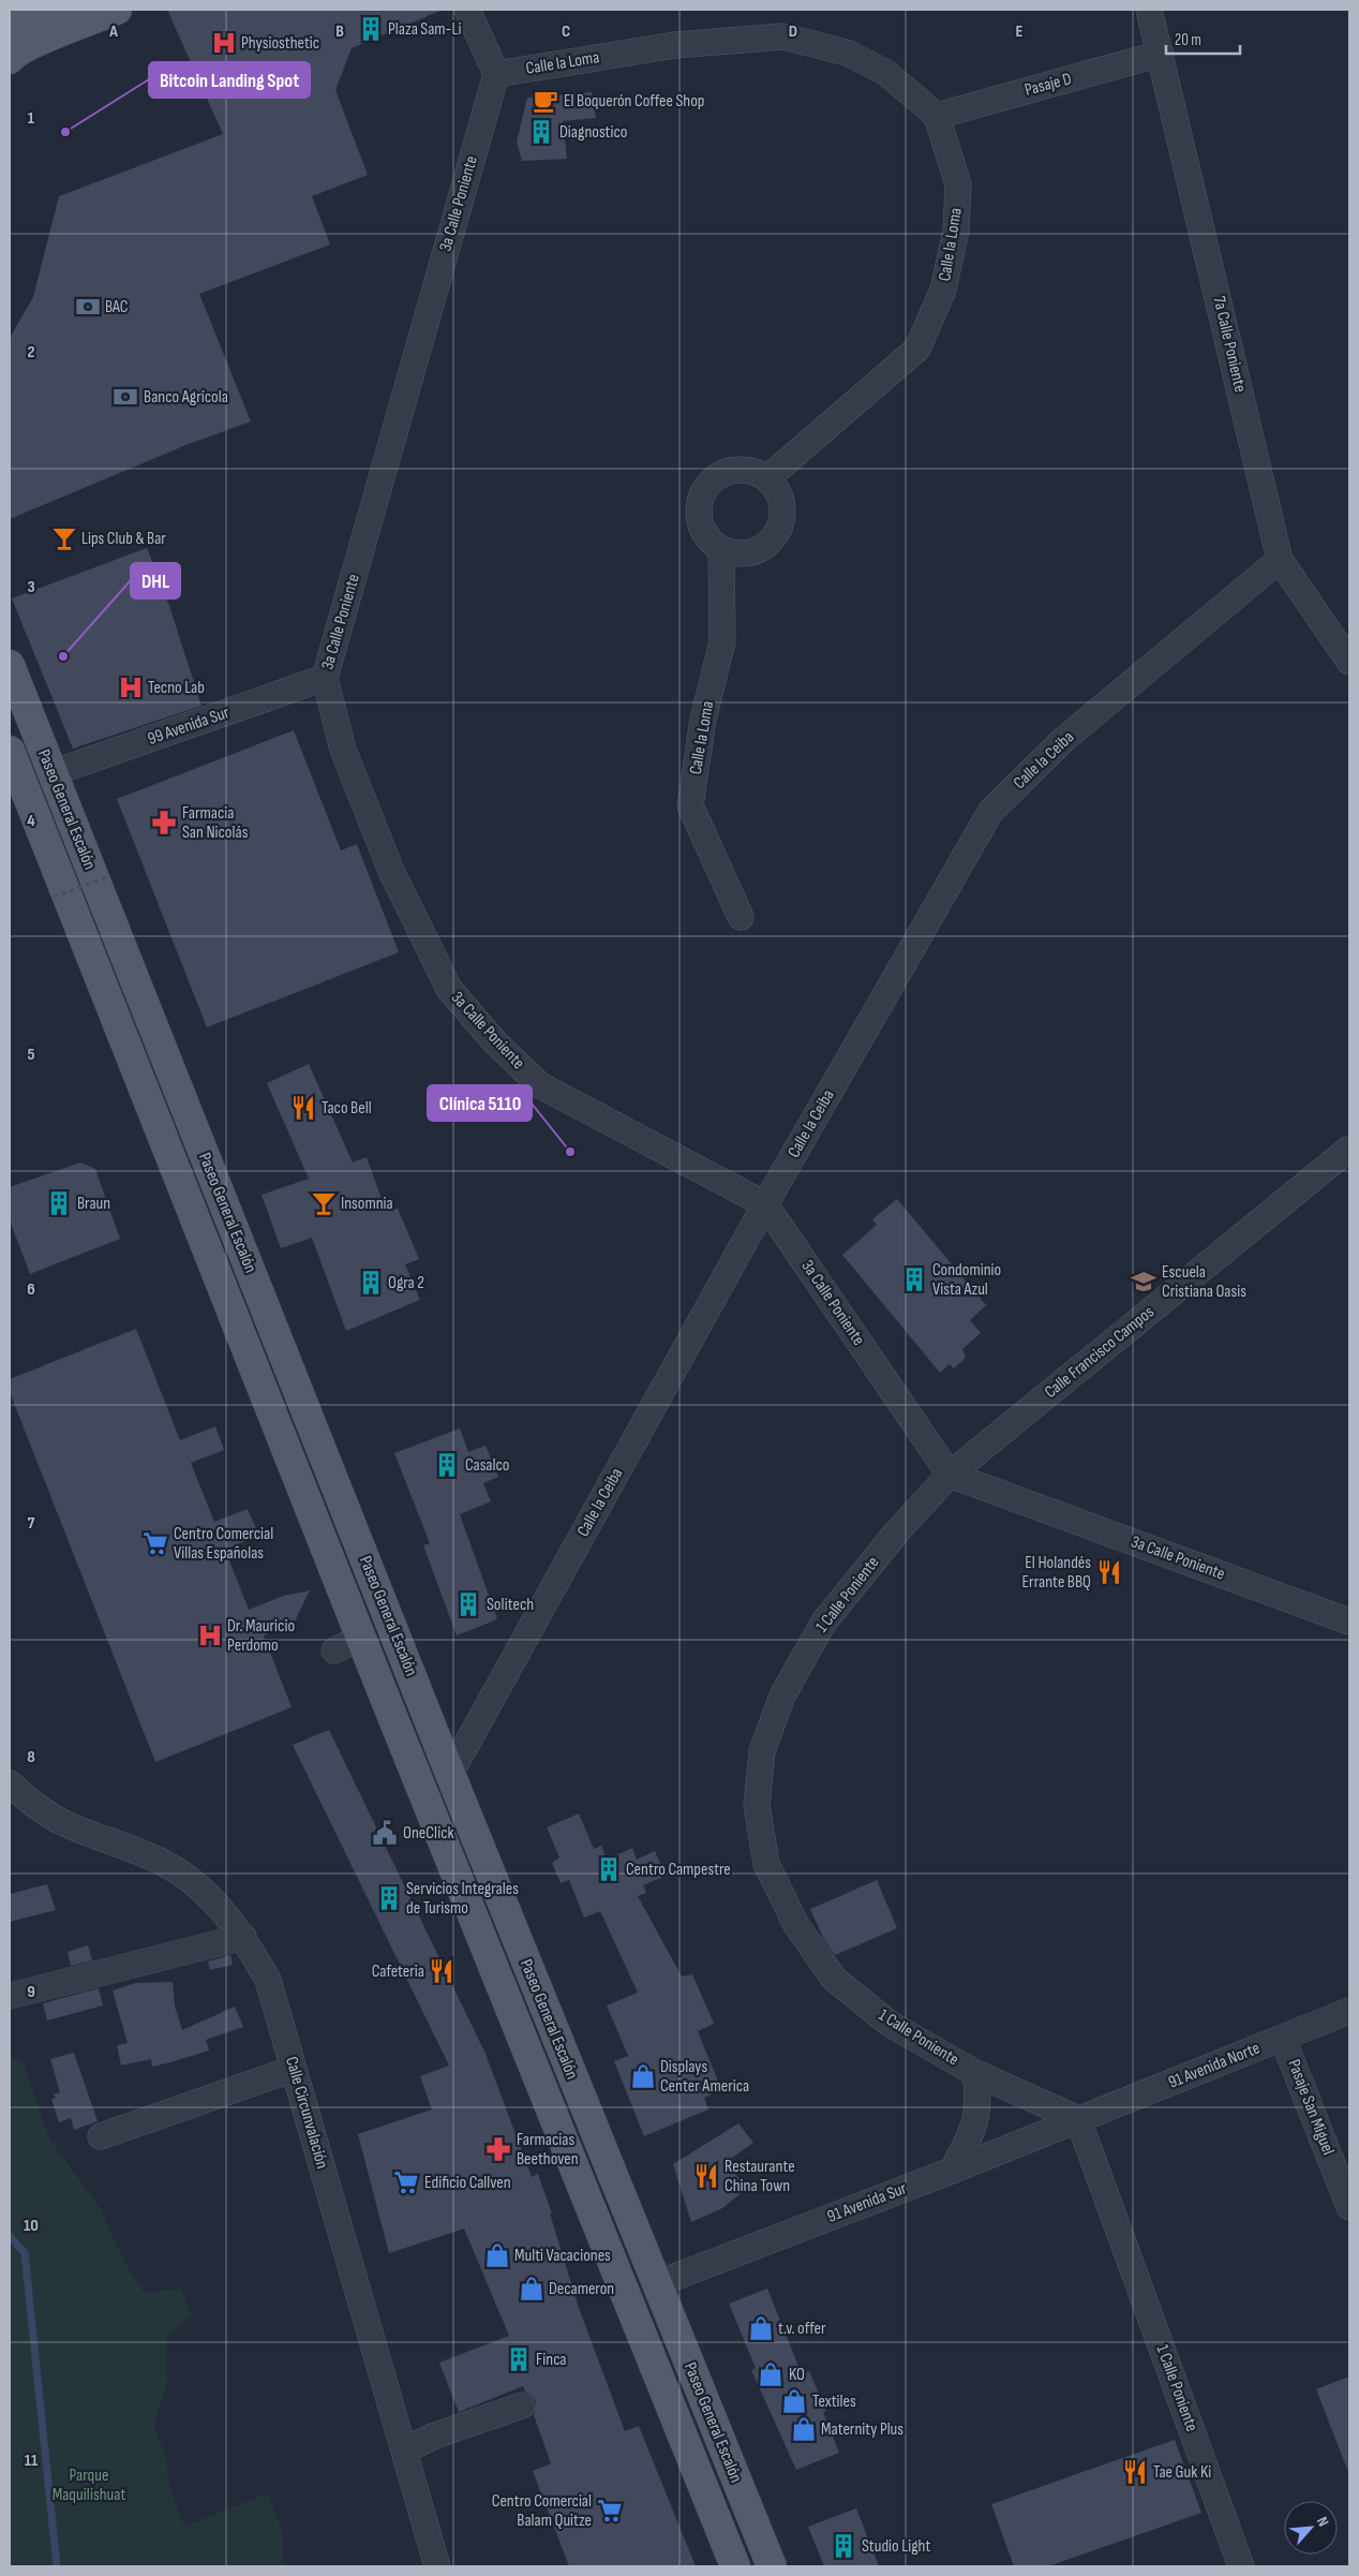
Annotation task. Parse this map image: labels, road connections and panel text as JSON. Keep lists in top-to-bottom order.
{
  "streets": {
    "main road": ["Paseo General Escalón"],
    "street": [
      "Calle la Loma",
      "Pasaje D",
      "3a Calle Poniente",
      "7a Calle Poniente",
      "99 Avenida Sur",
      "Calle la Ceiba",
      "Calle Francisco Campos",
      "1 Calle Poniente",
      "91 Avenida Norte",
      "Pasaje San Miguel",
      "Calle Circunvalación",
      "91 Avenida Sur"
    ]
  },
  "crossings": [
    ["Calle la Loma", "Pasaje D"],
    ["Calle la Loma", "3a Calle Poniente"],
    ["Pasaje D", "7a Calle Poniente"],
    ["3a Calle Poniente", "99 Avenida Sur"],
    ["3a Calle Poniente", "Calle la Ceiba"],
    ["3a Calle Poniente", "Calle Francisco Campos"],
    ["3a Calle Poniente", "1 Calle Poniente"],
    ["7a Calle Poniente", "Calle la Ceiba"],
    ["99 Avenida Sur", "Paseo General Escalón"],
    ["Calle la Ceiba", "Paseo General Escalón"],
    ["Paseo General Escalón", "91 Avenida Sur"],
    ["Calle Francisco Campos", "1 Calle Poniente"],
    ["1 Calle Poniente", "91 Avenida Norte"],
    ["1 Calle Poniente", "91 Avenida Sur"],
    ["91 Avenida Norte", "Pasaje San Miguel"],
    ["91 Avenida Norte", "91 Avenida Sur"]
  ],
  "parks": ["Parque Maquilishuat"],
  "places": {
    "building": [
      "Plaza Sam-Li",
      "Diagnostico",
      "Braun",
      "Condominio Vista Azul",
      "Ogra 2",
      "Casalco",
      "Solitech",
      "Centro Campestre",
      "Servicios Integrales de Turismo",
      "Finca",
      "Studio Light"
    ],
    "hospital": ["Physiosthetic", "Tecno Lab", "Dr. Mauricio Perdomo"],
    "cafe": ["El Boquerón Coffee Shop"],
    "other": ["Bitcoin Landing Spot", "DHL", "Clínica 5110"],
    "bank": ["BAC", "Banco Agrícola"],
    "bar": ["Lips Club & Bar", "Insomnia"],
    "pharmacy": ["Farmacia San Nicolás", "Farmacias Beethoven"],
    "restaurant": [
      "Taco Bell",
      "El Holandés Errante BBQ",
      "Cafeteria",
      "Restaurante China Town",
      "Tae Guk Ki"
    ],
    "school or university": ["Escuela Cristiana Oasis"],
    "supermarket": ["Centro Comercial Villas Españolas", "Edificio Callven", "Centro Comercial Balam Quitze"],
    "public building": ["OneClick"],
    "shop": [
      "Displays Center America",
      "Multi Vacaciones",
      "Decameron",
      "t.v. offer",
      "KO",
      "Textiles",
      "Maternity Plus"
    ]
  },
  "scale_bar": "20 m",
  "north": "top right",
  "grid": {
    "columns": [
      "A",
      "B",
      "C",
      "D",
      "E"
    ],
    "rows": [
      "1",
      "2",
      "3",
      "4",
      "5",
      "6",
      "7",
      "8",
      "9",
      "10",
      "11"
    ]
  }
}
